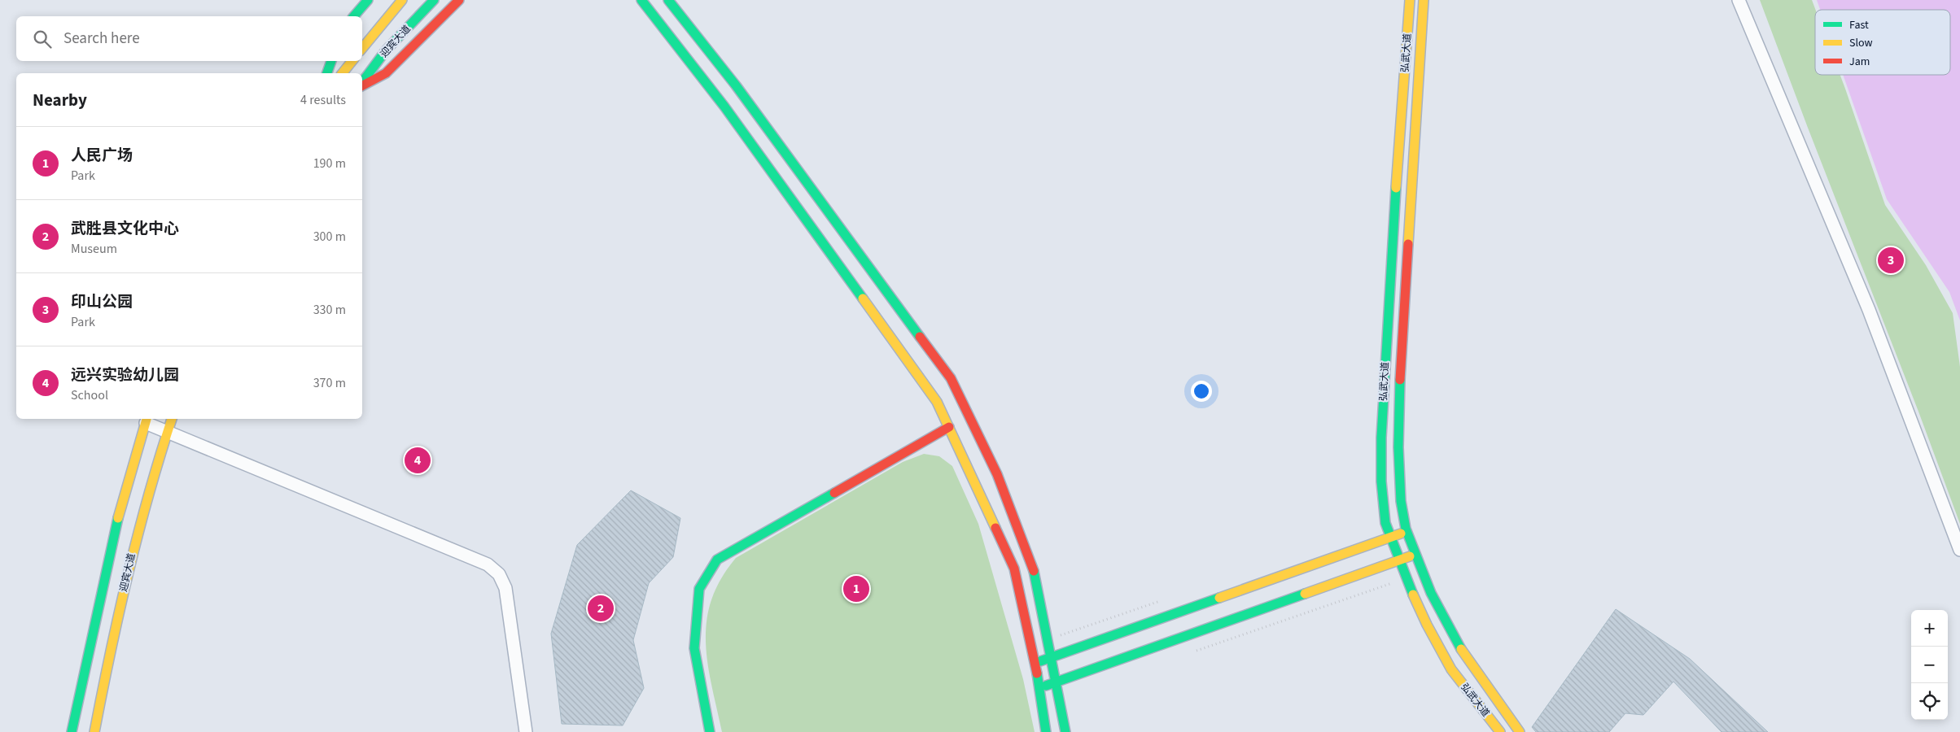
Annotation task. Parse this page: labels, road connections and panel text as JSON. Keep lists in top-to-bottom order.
{
  "streets": {
    "main road": ["迎宾大道", "弘武大道"]
  },
  "legend": ["Fast", "Slow", "Jam"],
  "page": {
    "search": "Search here",
    "heading": ["Nearby", "4 results"],
    "list": [
      {
        "mark": "1",
        "name": "人民广场",
        "note": "Park",
        "value": "190 m"
      },
      {
        "mark": "2",
        "name": "武胜县文化中心",
        "note": "Museum",
        "value": "300 m"
      },
      {
        "mark": "3",
        "name": "印山公园",
        "note": "Park",
        "value": "330 m"
      },
      {
        "mark": "4",
        "name": "远兴实验幼儿园",
        "note": "School",
        "value": "370 m"
      }
    ],
    "pins": [
      "3",
      "4",
      "1",
      "2"
    ],
    "map_buttons": ["+", "−"]
  }
}
